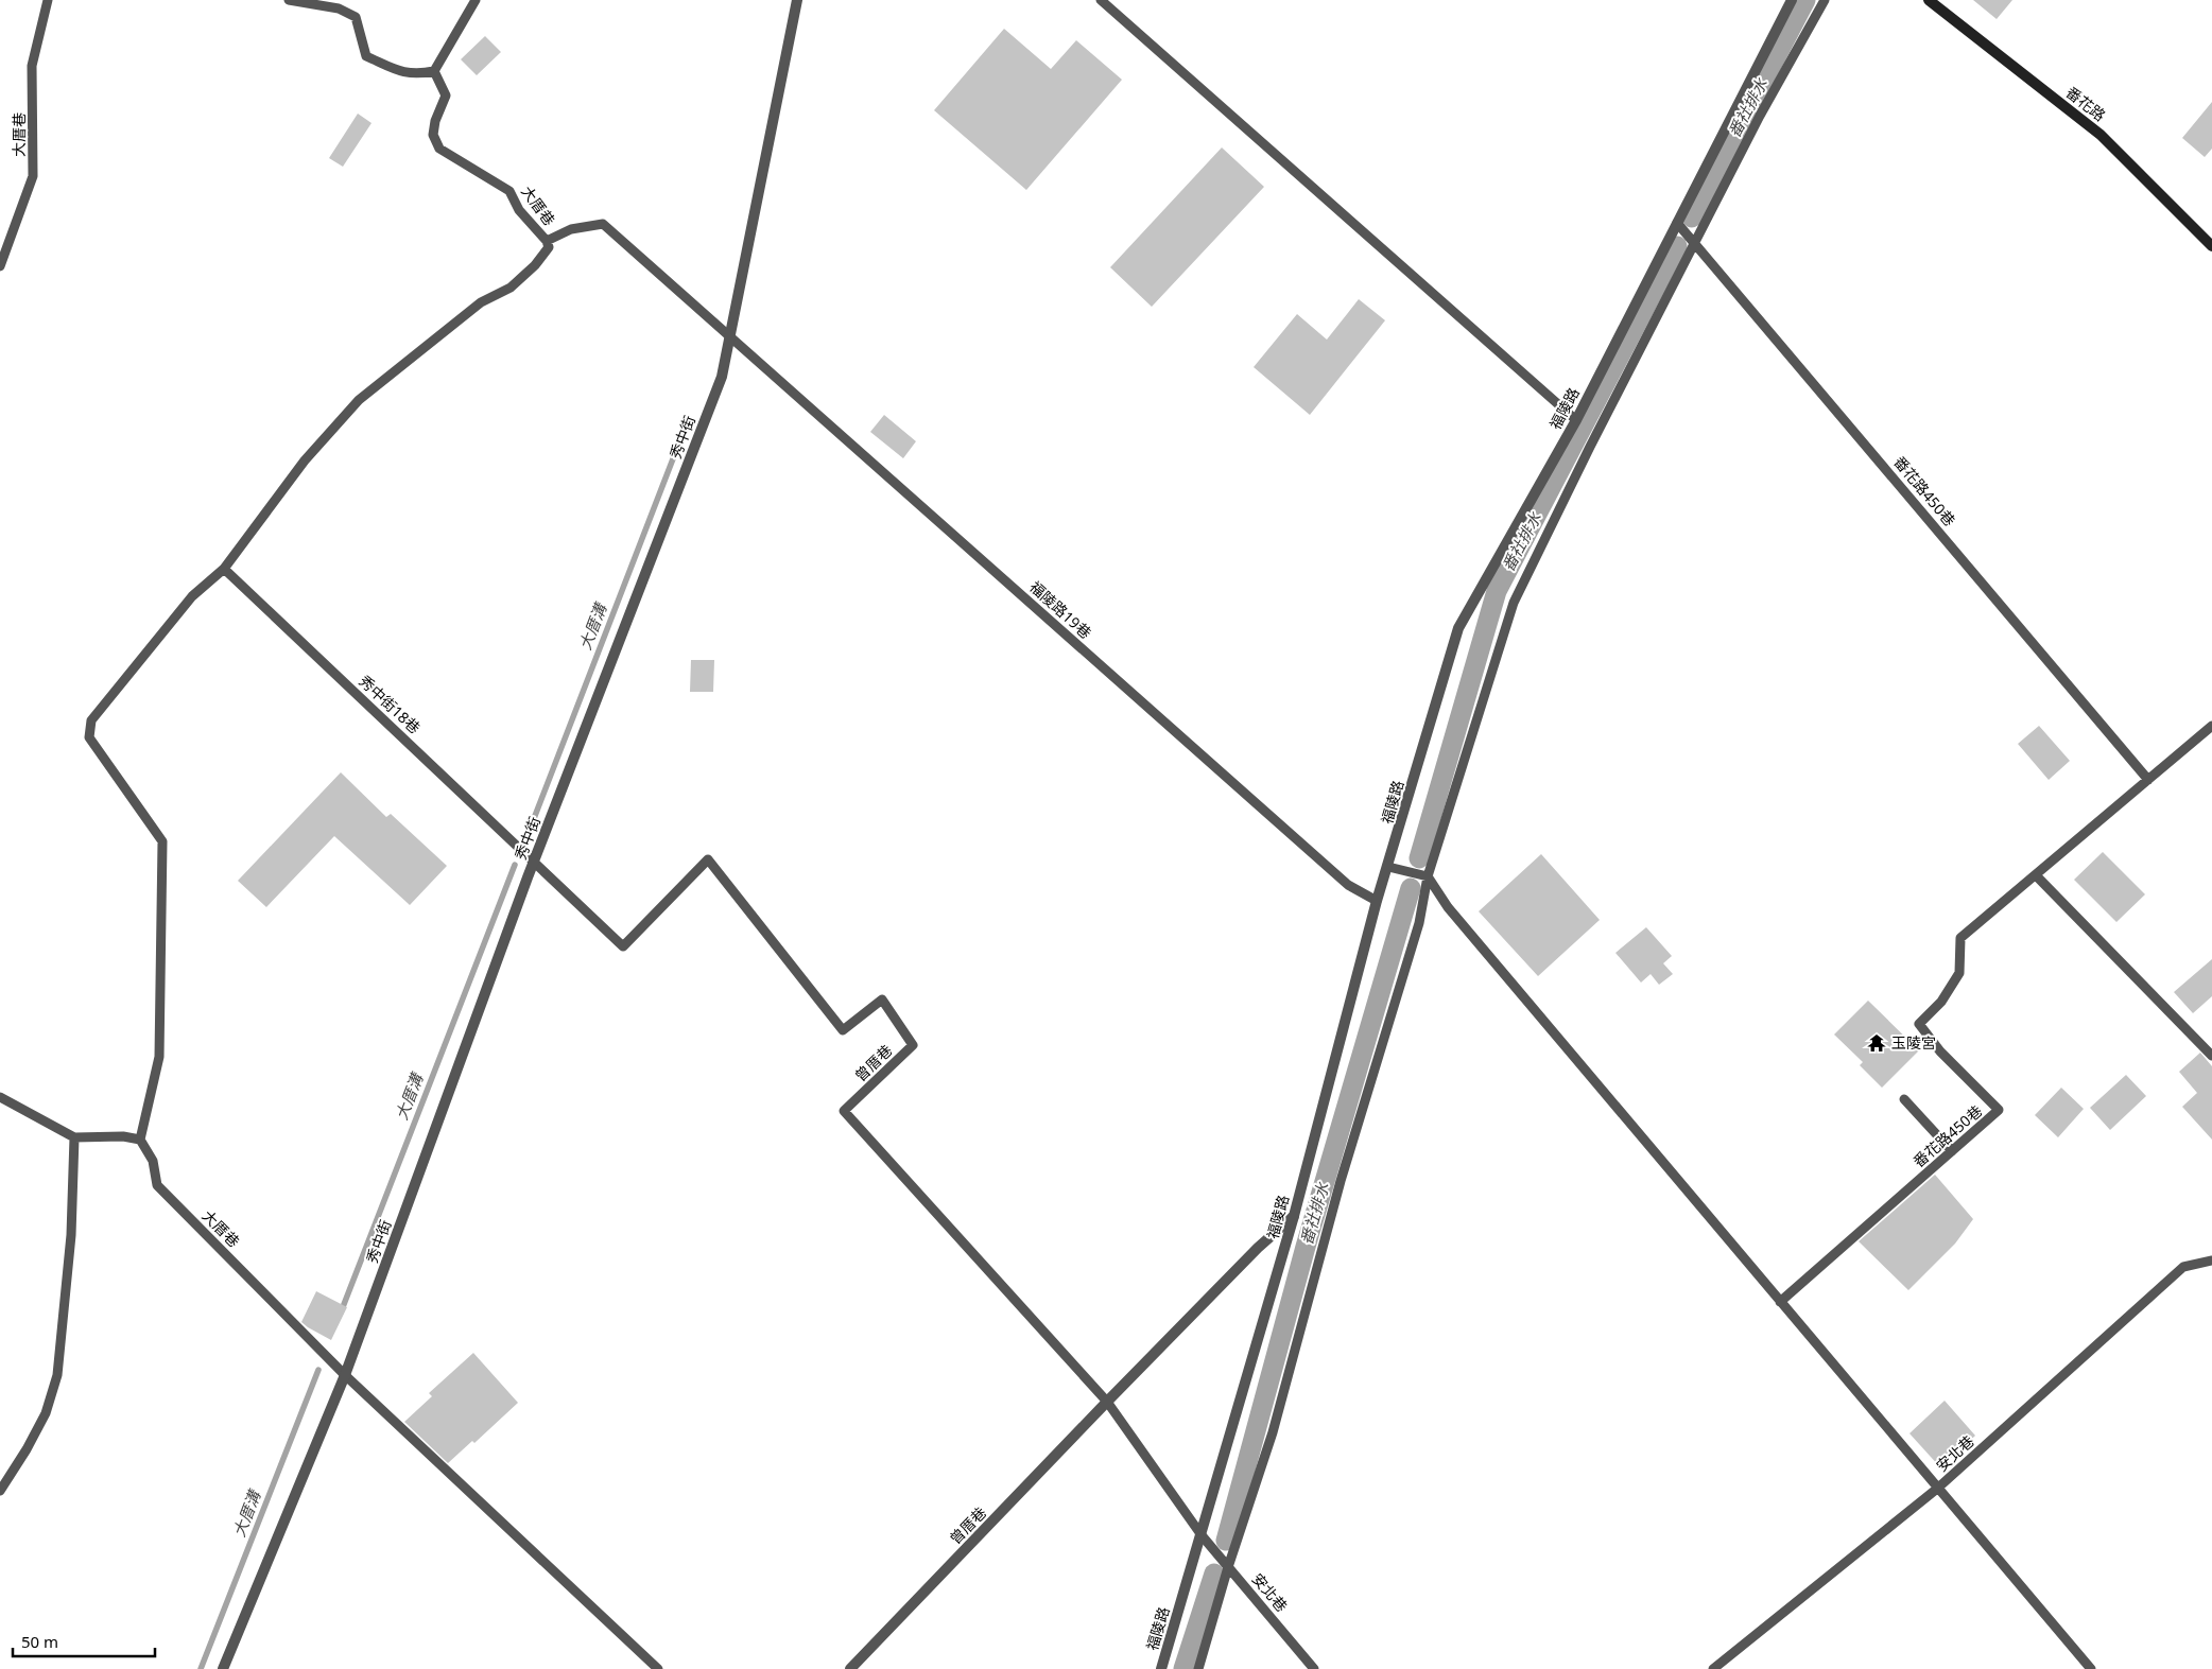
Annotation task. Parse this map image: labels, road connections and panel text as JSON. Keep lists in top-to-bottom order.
{
  "streets": {
    "main road": ["番花路"],
    "street": ["福陵路", "秀中街", "曾厝巷"],
    "lane": [
      "大厝巷",
      "番花路450巷",
      "福陵路19巷",
      "秀中街18巷",
      "安北巷"
    ]
  },
  "crossings": [
    ["大厝巷", "秀中街"],
    ["大厝巷", "福陵路19巷"],
    ["福陵路", "番花路450巷"],
    ["福陵路", "福陵路19巷"],
    ["福陵路", "曾厝巷"],
    ["福陵路", "安北巷"],
    ["秀中街", "福陵路19巷"],
    ["秀中街", "秀中街18巷"],
    ["秀中街", "曾厝巷"],
    ["秀中街18巷", "曾厝巷"],
    ["曾厝巷", "安北巷"]
  ],
  "water": ["番社排水", "大厝溝"],
  "places": {
    "temple": ["玉陵宮"]
  },
  "scale_bar": "50 m"
}
